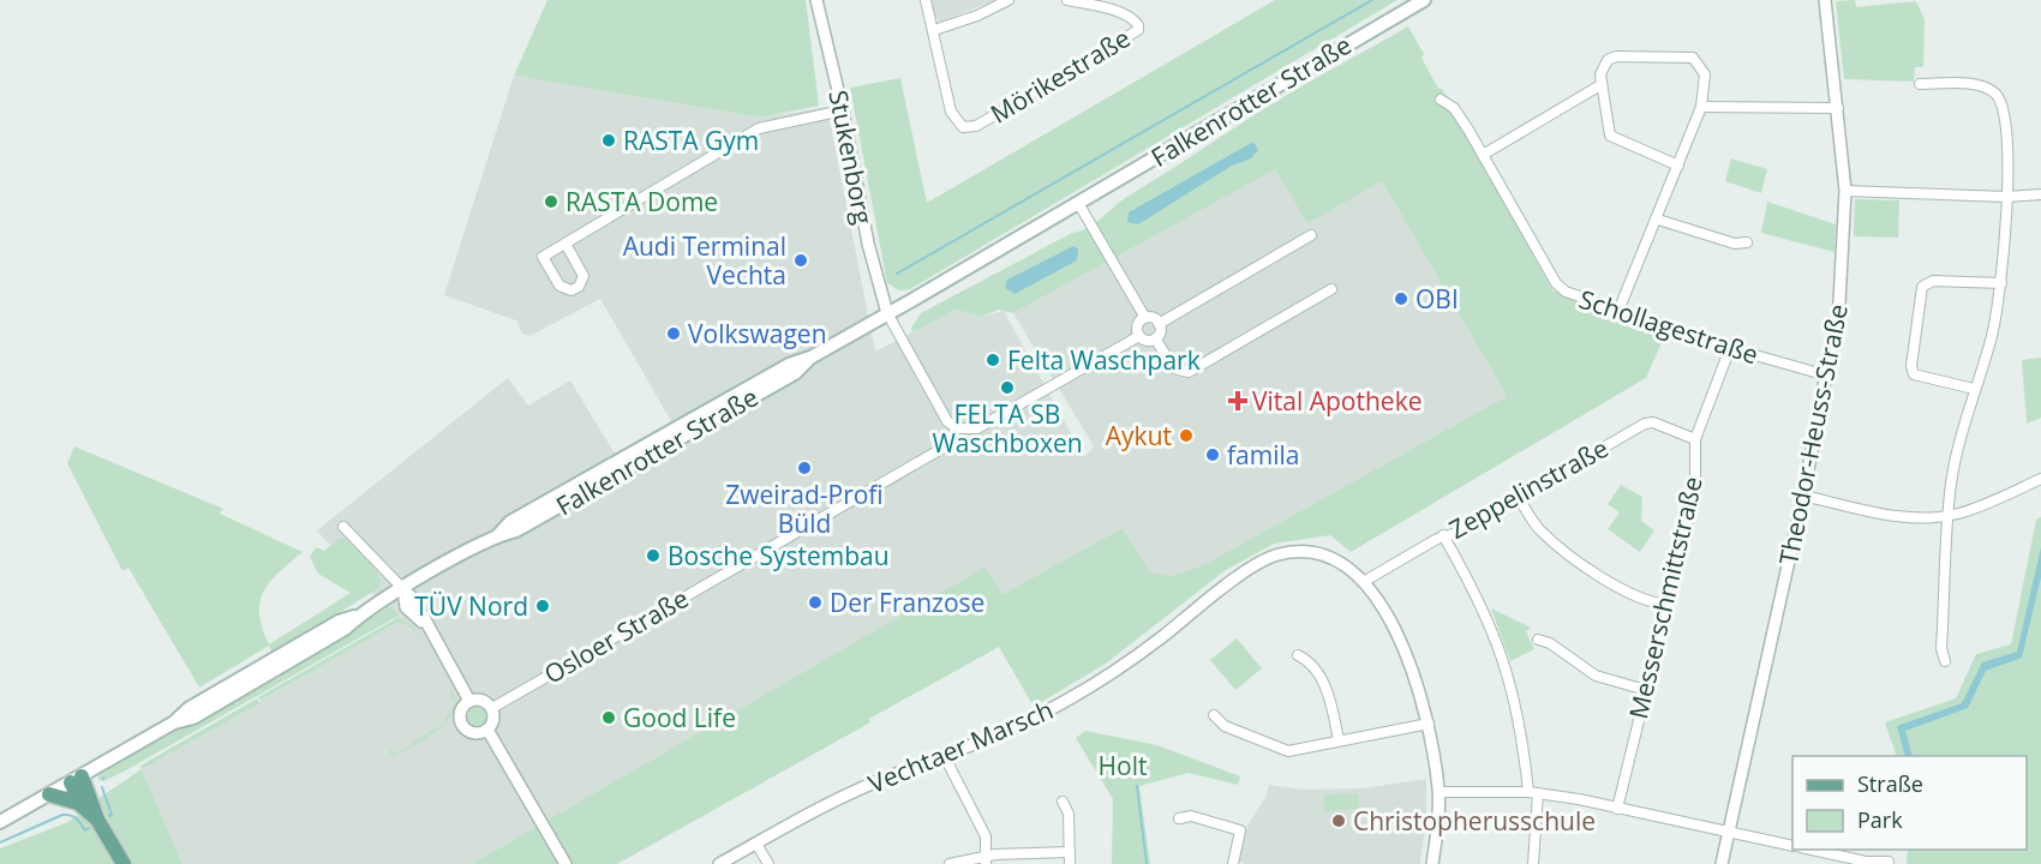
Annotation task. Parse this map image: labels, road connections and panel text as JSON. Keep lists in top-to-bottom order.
{
  "streets": {
    "main road": ["Falkenrotter Straße"],
    "street": [
      "Mörikestraße",
      "Stukenborg",
      "Schollagestraße",
      "Theodor-Heuss-Straße",
      "Zeppelinstraße",
      "Messerschmittstraße",
      "Osloer Straße",
      "Vechtaer Marsch"
    ]
  },
  "crossings": [
    ["Falkenrotter Straße", "Stukenborg"],
    ["Schollagestraße", "Theodor-Heuss-Straße"],
    ["Schollagestraße", "Messerschmittstraße"],
    ["Zeppelinstraße", "Messerschmittstraße"],
    ["Zeppelinstraße", "Vechtaer Marsch"]
  ],
  "parks": ["Holt"],
  "places": {
    "other": [
      "RASTA Gym",
      "RASTA Dome",
      "Audi Terminal Vechta",
      "OBI",
      "Volkswagen",
      "Felta Waschpark",
      "FELTA SB Waschboxen",
      "Aykut",
      "famila",
      "Zweirad-Profi Büld",
      "Bosche Systembau",
      "Der Franzose",
      "TÜV Nord",
      "Good Life",
      "Christopherusschule"
    ],
    "health": ["Vital Apotheke"]
  },
  "legend": ["Straße", "Park"]
}
